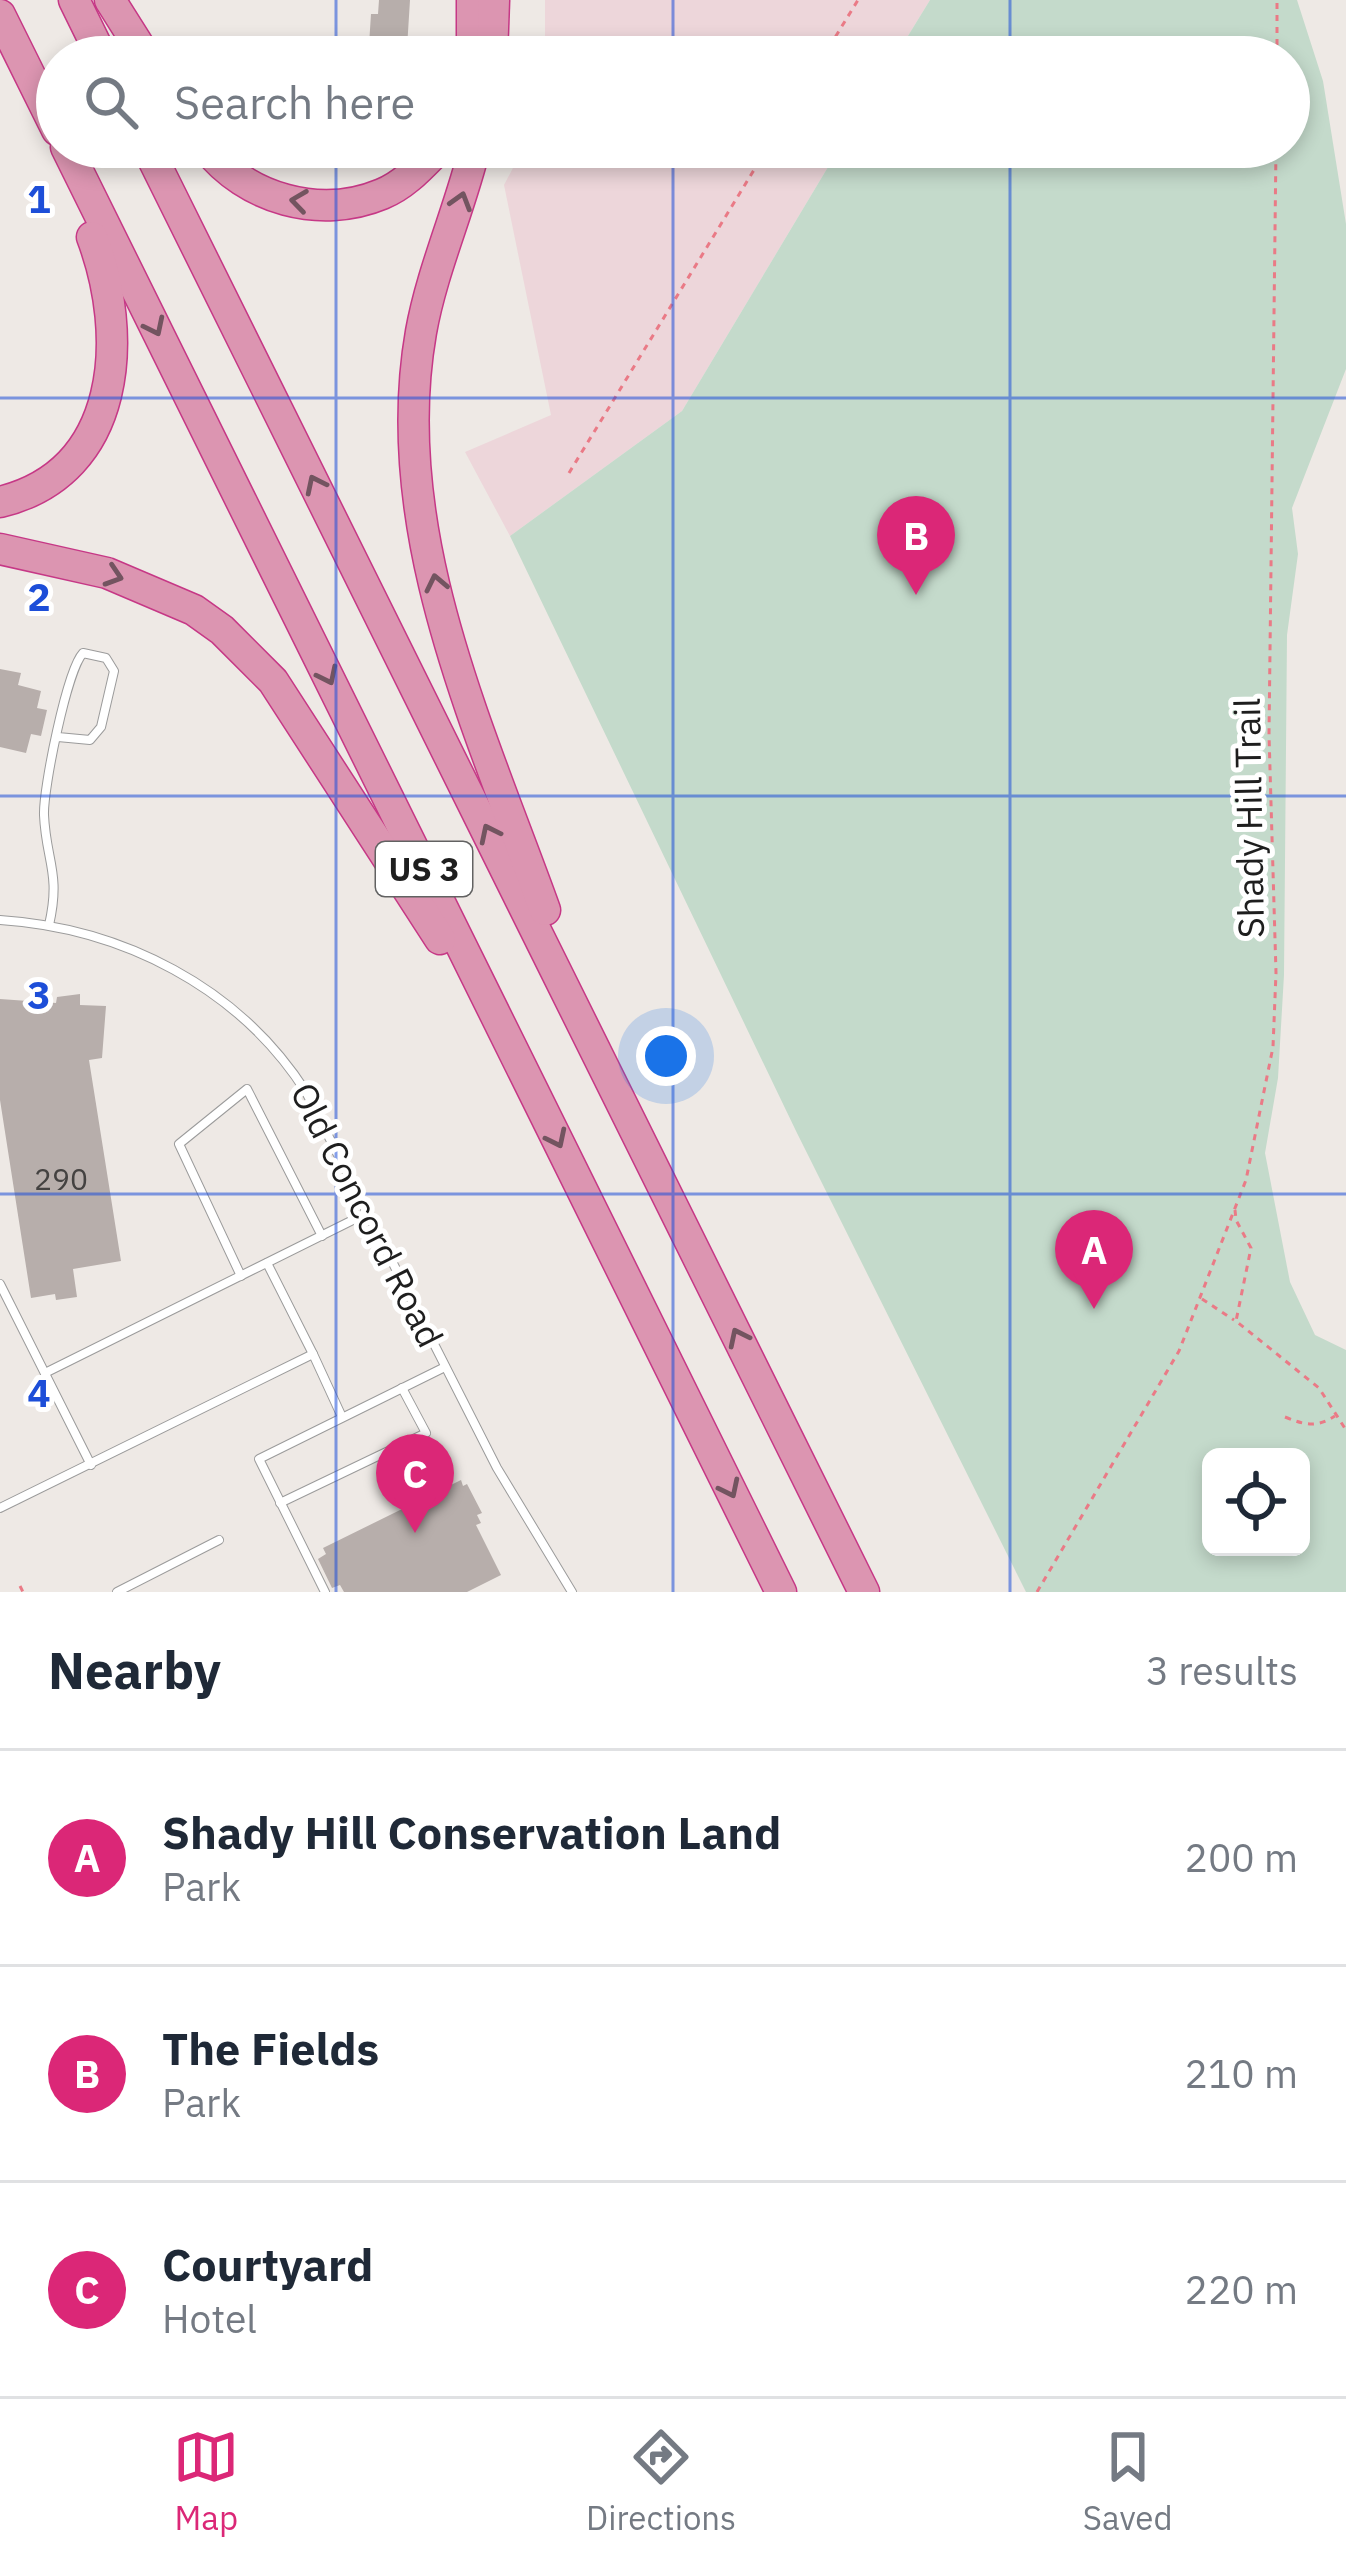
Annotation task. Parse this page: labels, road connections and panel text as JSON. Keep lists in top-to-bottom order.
{
  "streets": {
    "highway": ["US 3"],
    "lane": ["Old Concord Road"],
    "path": ["Shady Hill Trail"]
  },
  "house_numbers": ["290"],
  "page": {
    "search": "Search here",
    "pins": ["B", "A", "C"],
    "heading": ["Nearby", "3 results"],
    "list": [
      {
        "mark": "A",
        "name": "Shady Hill Conservation Land",
        "note": "Park",
        "value": "200 m"
      },
      {
        "mark": "B",
        "name": "The Fields",
        "note": "Park",
        "value": "210 m"
      },
      {
        "mark": "C",
        "name": "Courtyard",
        "note": "Hotel",
        "value": "220 m"
      }
    ],
    "nav": ["Map", "Directions", "Saved"]
  },
  "grid": {
    "rows": [
      "1",
      "2",
      "3",
      "4"
    ]
  }
}
